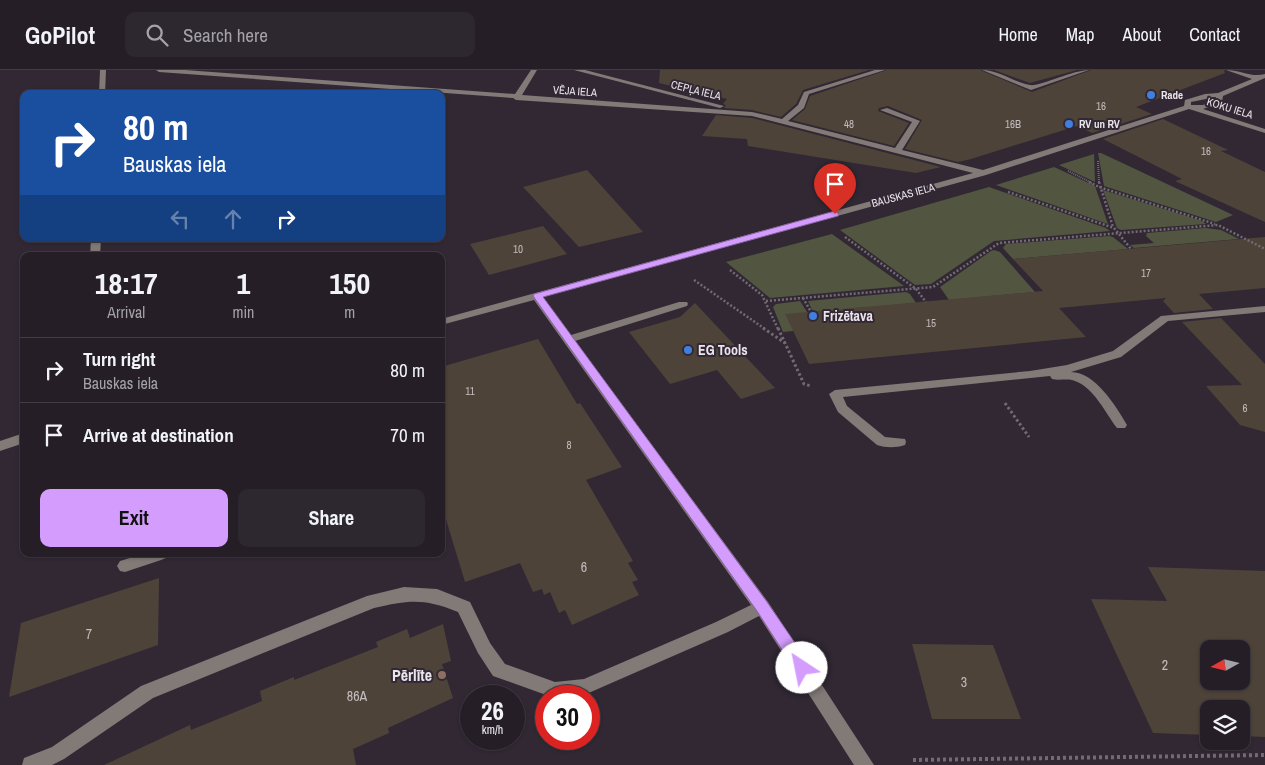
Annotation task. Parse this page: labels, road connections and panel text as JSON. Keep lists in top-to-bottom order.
{
  "streets": {
    "street": [
      "CEPĻA IELA",
      "VĒJA IELA",
      "KOKU IELA",
      "BAUSKAS IELA"
    ]
  },
  "crossings": [
    ["CEPĻA IELA", "VĒJA IELA"],
    ["VĒJA IELA", "BAUSKAS IELA"],
    ["KOKU IELA", "BAUSKAS IELA"]
  ],
  "places": [
    "Rade",
    "RV un RV",
    "Frizētava",
    "EG Tools",
    "Pērlīte"
  ],
  "house_numbers": [
    "16",
    "48",
    "16B",
    "16",
    "10",
    "17",
    "15",
    "11",
    "6",
    "8",
    "6",
    "7",
    "2",
    "3",
    "86A"
  ],
  "north": "left",
  "page": {
    "header": "GoPilot",
    "search": "Search here",
    "nav": [
      "Home",
      "Map",
      "About",
      "Contact"
    ],
    "turn": ["80 m", "Bauskas iela"],
    "eta": [
      "18:17",
      "Arrival",
      "1",
      "min",
      "150",
      "m"
    ],
    "list": [
      {
        "name": "Turn right",
        "note": "Bauskas iela",
        "value": "80 m"
      },
      {
        "name": "Arrive at destination",
        "value": "70 m"
      }
    ],
    "buttons": ["Exit", "Share"],
    "speed": "26 km/h",
    "limit": "30"
  }
}
